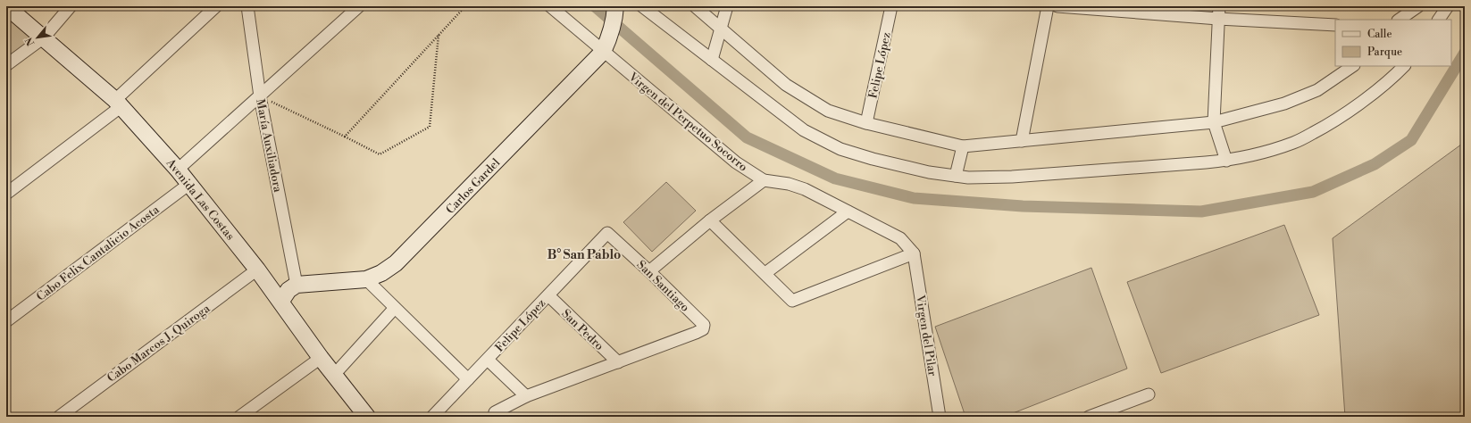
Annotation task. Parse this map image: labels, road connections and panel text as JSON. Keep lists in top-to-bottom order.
{
  "streets": {
    "street": [
      "Felipe López",
      "Virgen del Perpetuo Socorro",
      "María Auxiliadora",
      "Carlos Gardel",
      "Avenida Las Costas",
      "Cabo Felix Cantalicio Acosta",
      "San Santiago",
      "San Pedro",
      "Virgen del Pilar",
      "Cabo Marcos J. Quiroga"
    ]
  },
  "crossings": [
    ["Felipe López", "San Santiago"],
    ["Felipe López", "San Pedro"],
    ["Virgen del Perpetuo Socorro", "Carlos Gardel"],
    ["Virgen del Perpetuo Socorro", "Virgen del Pilar"],
    ["María Auxiliadora", "Carlos Gardel"],
    ["Avenida Las Costas", "Cabo Felix Cantalicio Acosta"],
    ["Avenida Las Costas", "Cabo Marcos J. Quiroga"],
    ["San Santiago", "San Pedro"]
  ],
  "districts": ["B° San Pablo"],
  "legend": ["Calle", "Parque"],
  "north": "bottom left"
}
